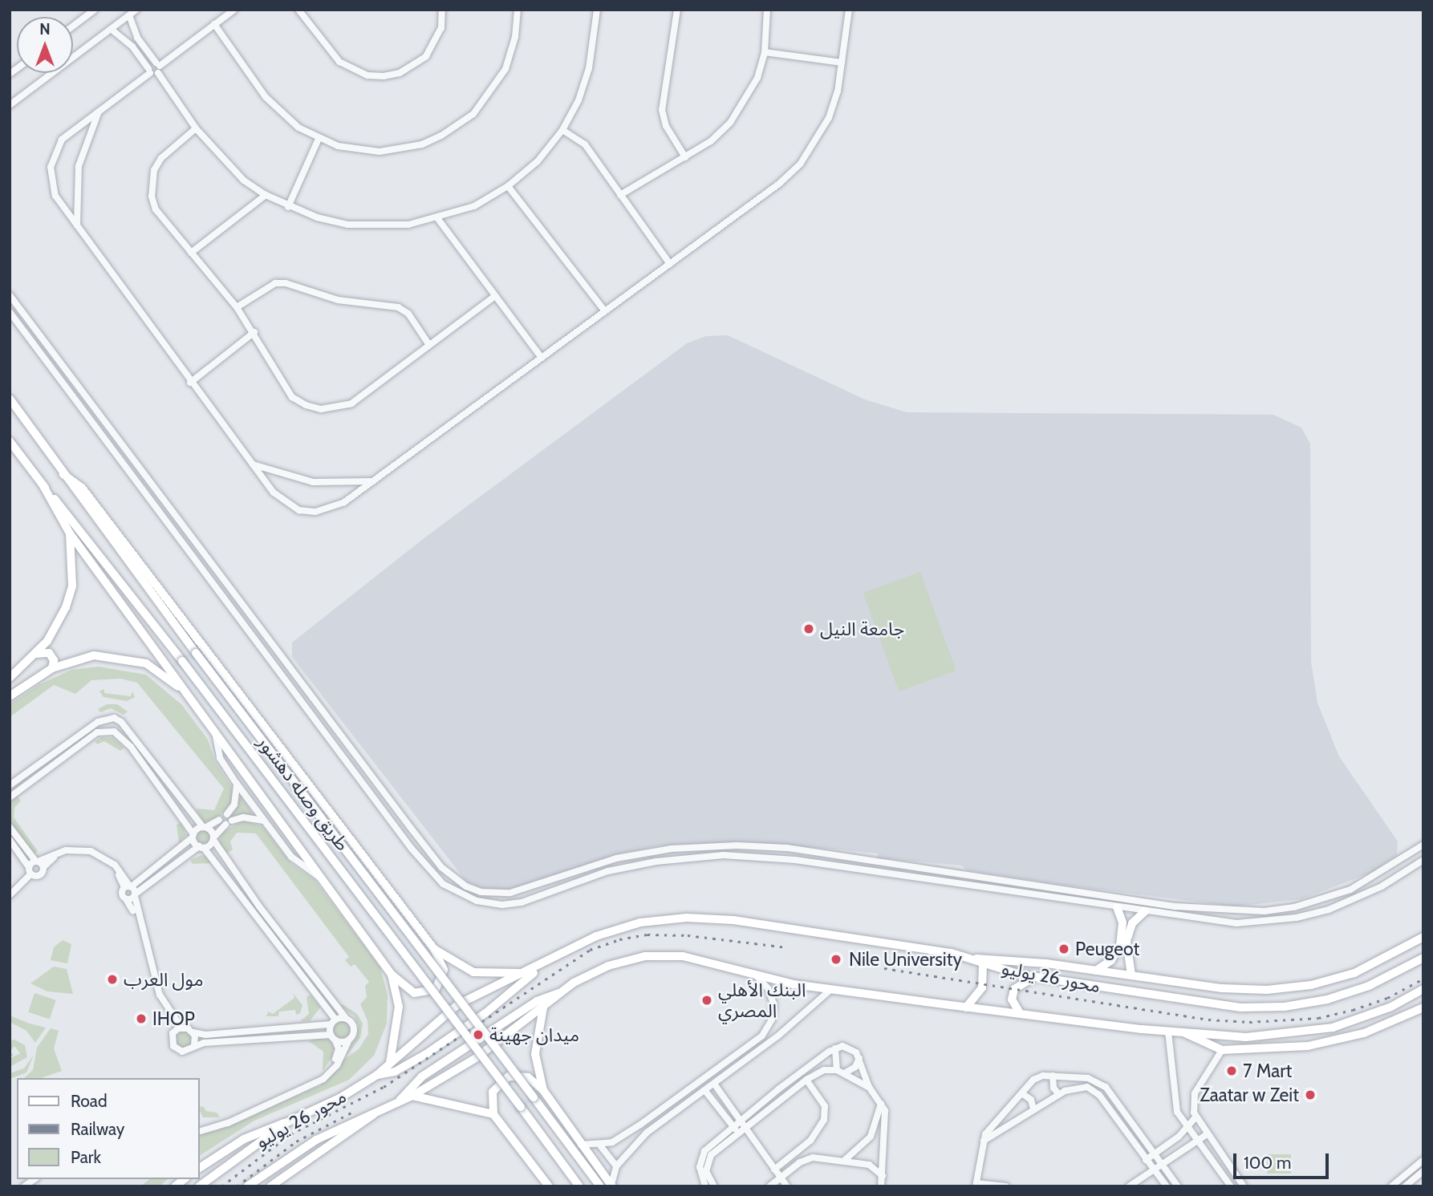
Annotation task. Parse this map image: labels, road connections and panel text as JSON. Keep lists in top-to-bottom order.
{
  "streets": {
    "highway": ["محور 26 يوليو"],
    "main road": ["طريق وصله دهشور"]
  },
  "places": [
    "جامعة النيل",
    "Peugeot",
    "Nile University",
    "مول العرب",
    "البنك الأهلي المصري",
    "IHOP",
    "ميدان جهينة",
    "7 Mart",
    "Zaatar w Zeit"
  ],
  "legend": ["Road", "Railway", "Park"],
  "scale_bar": "100 m",
  "north": "top"
}
